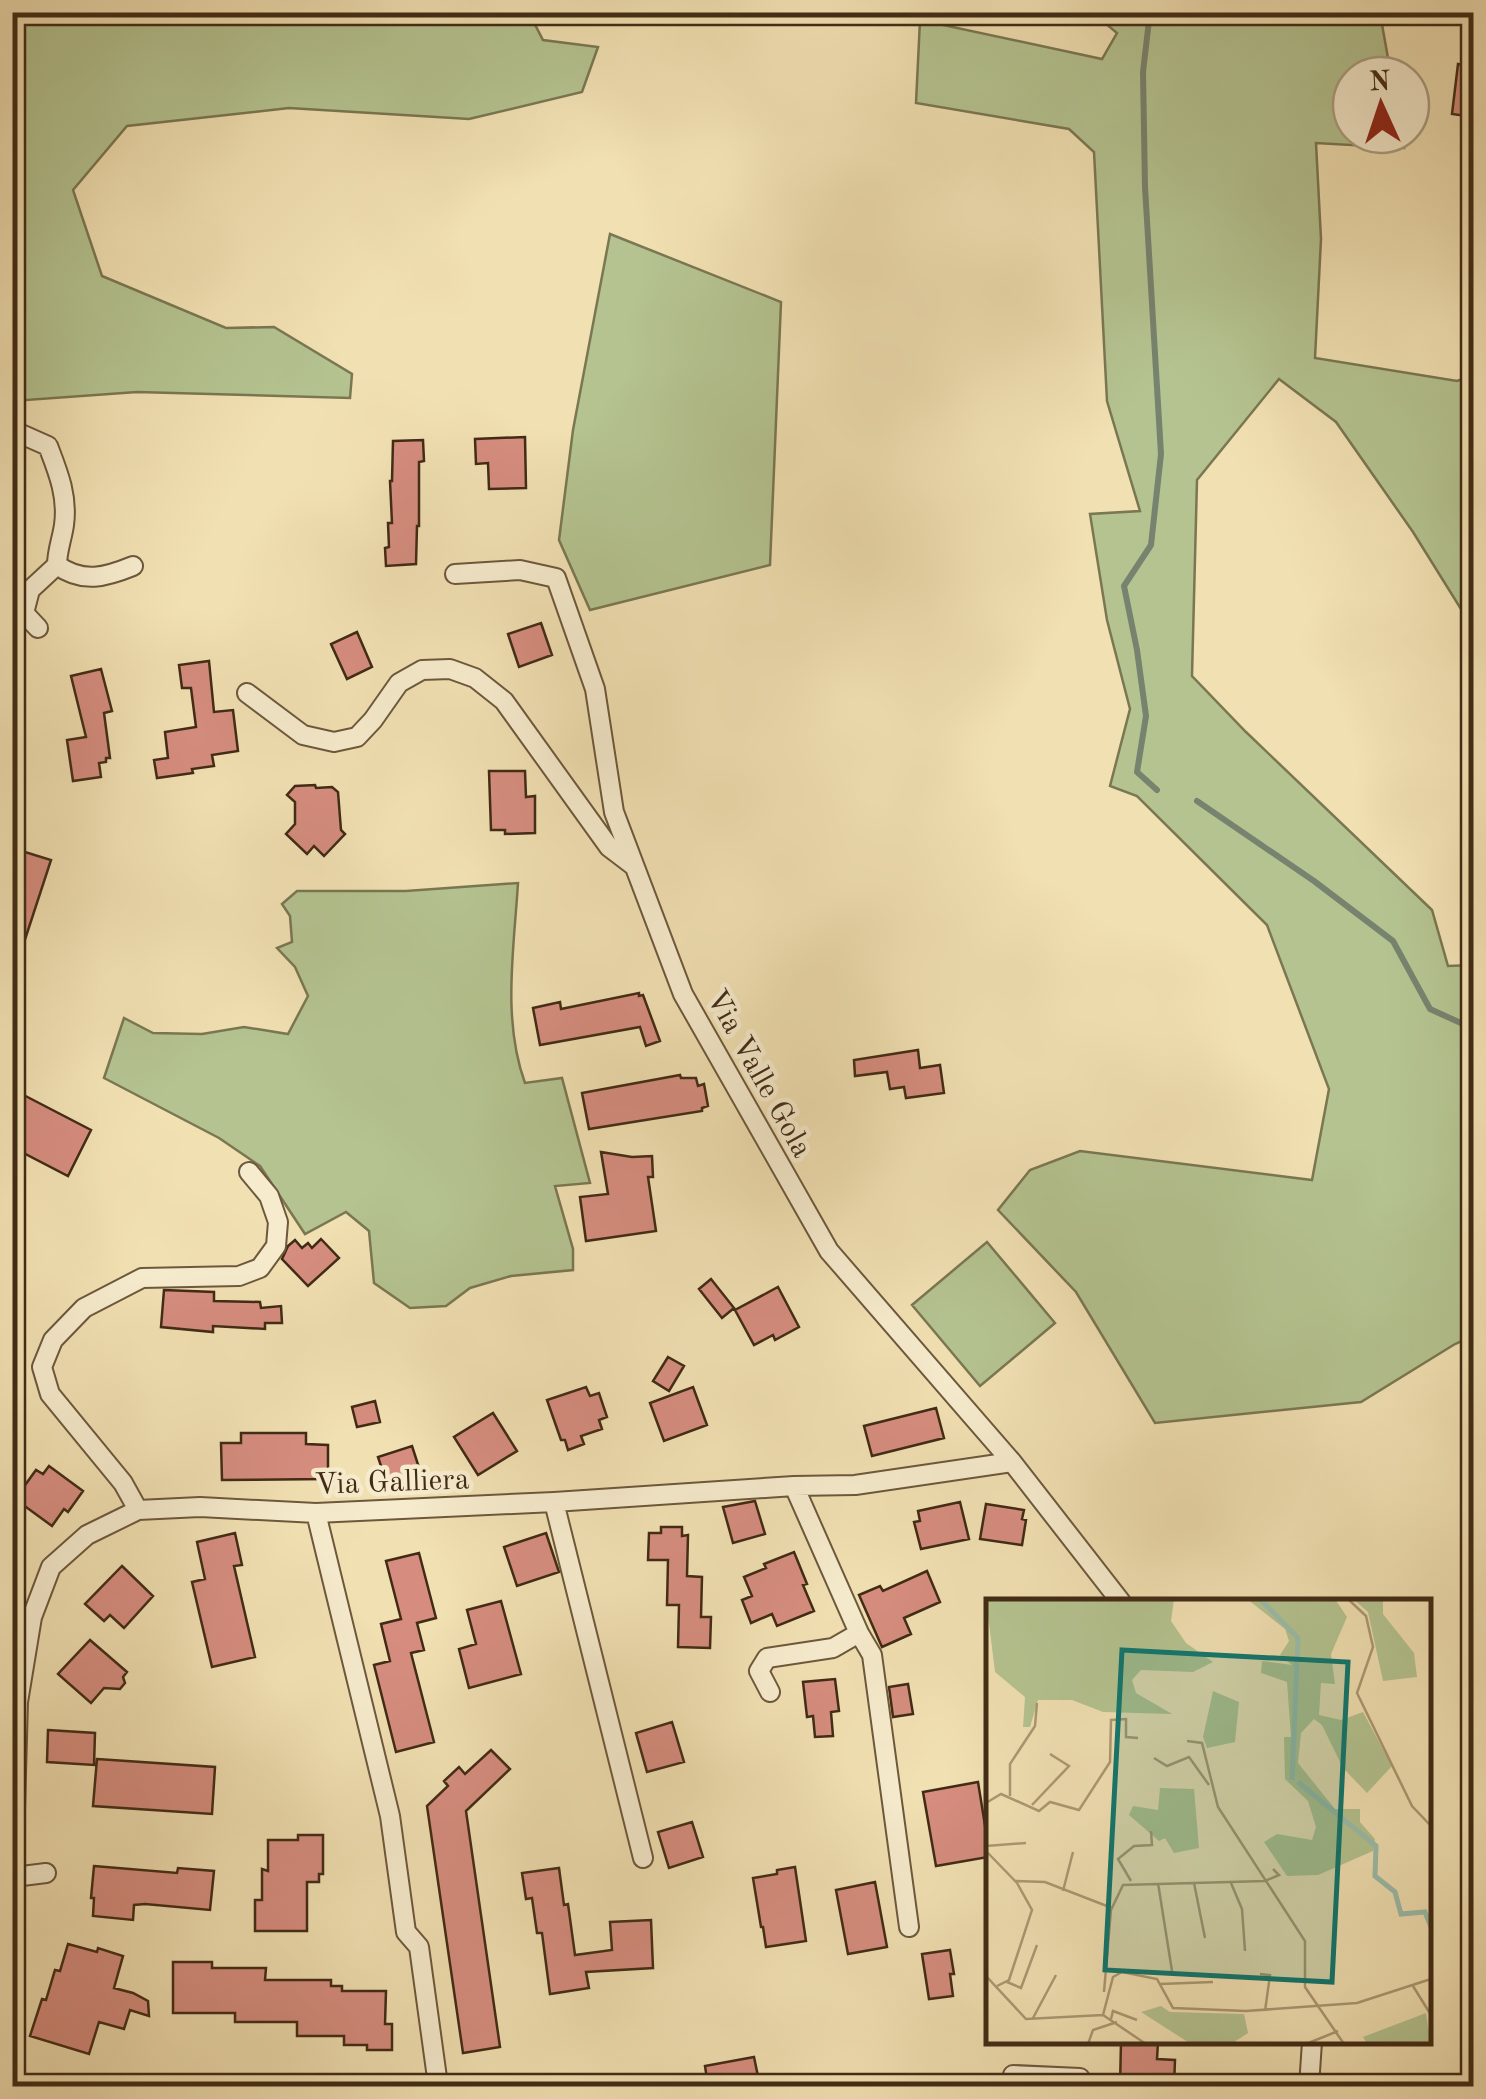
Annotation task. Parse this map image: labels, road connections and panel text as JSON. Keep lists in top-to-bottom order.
{
  "streets": {
    "street": ["Via Valle Gola", "Via Galliera"]
  },
  "crossings": [
    ["Via Valle Gola", "Via Galliera"]
  ],
  "north": "top"
}
